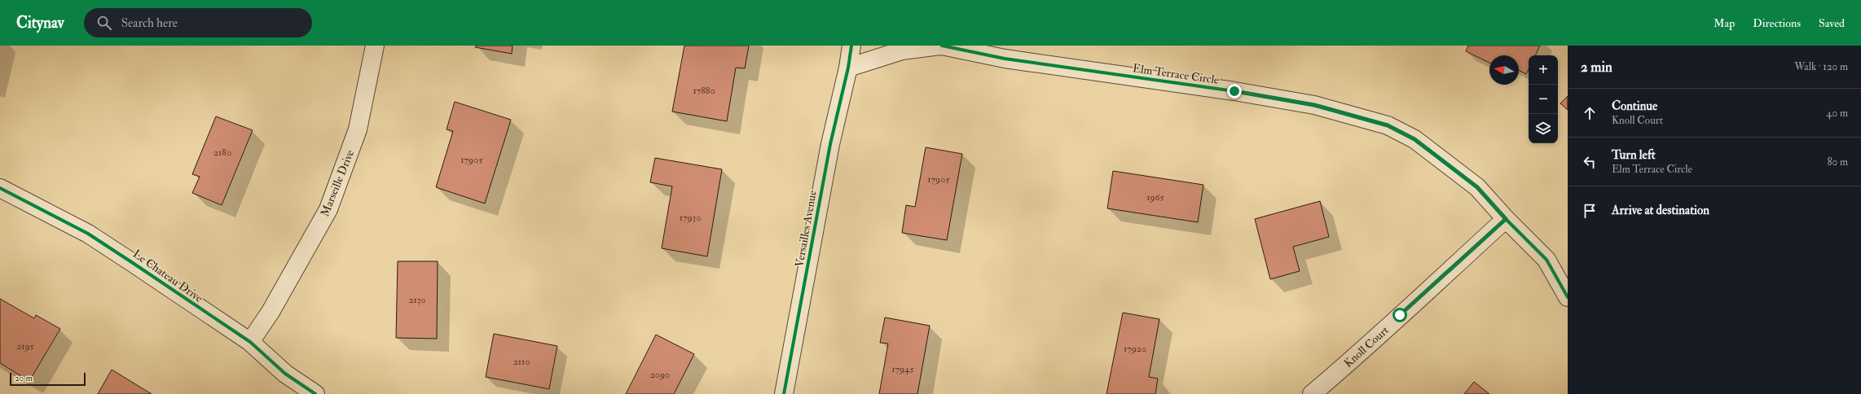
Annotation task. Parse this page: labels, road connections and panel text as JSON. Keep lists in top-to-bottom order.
{
  "streets": {
    "street": [
      "Elm Terrace Circle",
      "Marseille Drive",
      "Versailles Avenue",
      "Le Chateau Drive",
      "Knoll Court"
    ]
  },
  "crossings": [
    ["Elm Terrace Circle", "Versailles Avenue"],
    ["Elm Terrace Circle", "Knoll Court"],
    ["Marseille Drive", "Le Chateau Drive"]
  ],
  "house_numbers": [
    "17880",
    "2180",
    "17905",
    "17905",
    "1965",
    "17930",
    "2130",
    "2195",
    "17920",
    "2110",
    "17945",
    "2090"
  ],
  "scale_bar": "20 m",
  "north": "left",
  "page": {
    "header": "Citynav",
    "search": "Search here",
    "nav": ["Map", "Directions", "Saved"],
    "heading": ["2 min", "Walk · 120 m"],
    "map_buttons": ["+", "−"],
    "list": [
      ["Continue", "Knoll Court", "40 m"],
      ["Turn left", "Elm Terrace Circle", "80 m"],
      "Arrive at destination"
    ],
    "scale": "20 m"
  }
}
